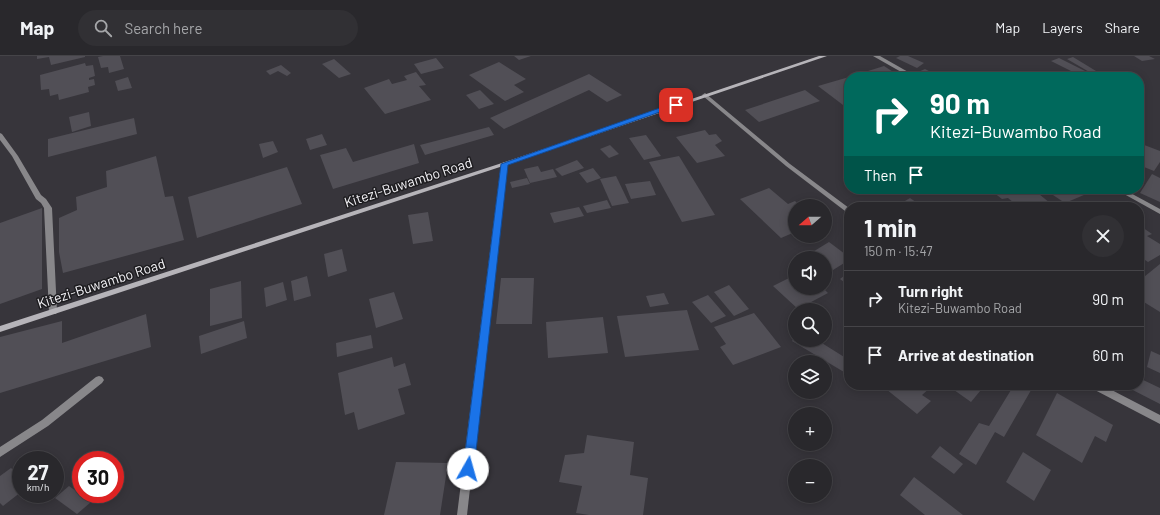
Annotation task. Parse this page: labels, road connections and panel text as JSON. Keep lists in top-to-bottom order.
{
  "streets": {
    "street": ["Kitezi-Buwambo Road"]
  },
  "north": "left",
  "page": {
    "header": "Map",
    "search": "Search here",
    "nav": ["Map", "Layers", "Share"],
    "turn": ["90 m", "Kitezi-Buwambo Road"],
    "then": "Then",
    "map_buttons": ["+", "−"],
    "heading": ["1 min", "150 m · 15:47"],
    "list": [
      {
        "name": "Turn right",
        "note": "Kitezi-Buwambo Road",
        "value": "90 m"
      },
      {
        "name": "Arrive at destination",
        "value": "60 m"
      }
    ],
    "speed": "27 km/h",
    "limit": "30"
  }
}
